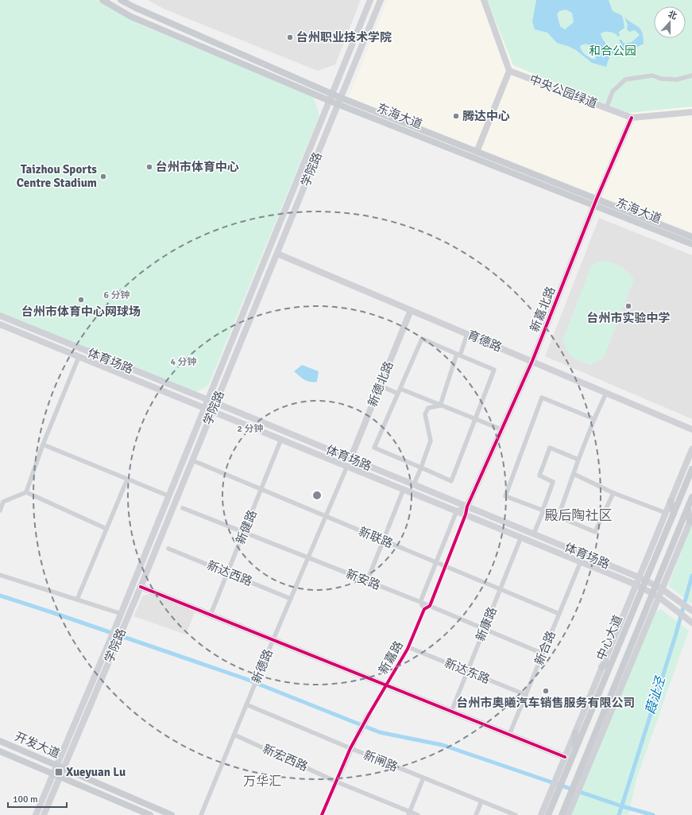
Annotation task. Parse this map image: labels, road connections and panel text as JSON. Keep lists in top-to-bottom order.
{
  "streets": {
    "main road": [
      "中央公园绿道",
      "东海大道",
      "学院路",
      "新嘉北路",
      "育德路",
      "体育场路",
      "新德北路",
      "中心大道",
      "新嘉路",
      "开发大道"
    ],
    "street": [
      "新健路",
      "新联路",
      "新达西路",
      "新安路",
      "新康路",
      "新合路",
      "新德路",
      "新达东路",
      "新宏西路",
      "新闸路"
    ]
  },
  "crossings": [
    ["中央公园绿道", "新嘉北路"],
    ["东海大道", "学院路"],
    ["东海大道", "新嘉北路"],
    ["学院路", "育德路"],
    ["学院路", "体育场路"],
    ["学院路", "新联路"],
    ["学院路", "开发大道"],
    ["新嘉北路", "育德路"],
    ["新嘉北路", "体育场路"],
    ["育德路", "新德北路"],
    ["体育场路", "新德北路"],
    ["体育场路", "中心大道"],
    ["新健路", "新联路"],
    ["新健路", "新达西路"],
    ["新健路", "新安路"],
    ["新联路", "新康路"],
    ["新联路", "新合路"],
    ["新联路", "新德路"],
    ["新达西路", "新德路"],
    ["新安路", "新康路"],
    ["新安路", "新合路"],
    ["新安路", "新德路"],
    ["新康路", "新达东路"],
    ["新合路", "新达东路"],
    ["新嘉路", "新达东路"],
    ["新嘉路", "新宏西路"],
    ["新嘉路", "新闸路"],
    ["新德路", "新宏西路"],
    ["新德路", "新闸路"]
  ],
  "districts": ["殿后陶社区", "万华汇"],
  "water": ["葭沚泾"],
  "parks": ["和合公园"],
  "places": {
    "other": [
      "台州职业技术学院",
      "腾达中心",
      "台州市体育中心",
      "Taizhou Sports Centre Stadium",
      "台州市体育中心网球场",
      "台州市实验中学",
      "台州市奥曦汽车销售服务有限公司"
    ],
    "transit": ["Xueyuan Lu"]
  },
  "scale_bar": "100 m",
  "north": "top",
  "rings": ["6 分钟", "4 分钟", "2 分钟"]
}
